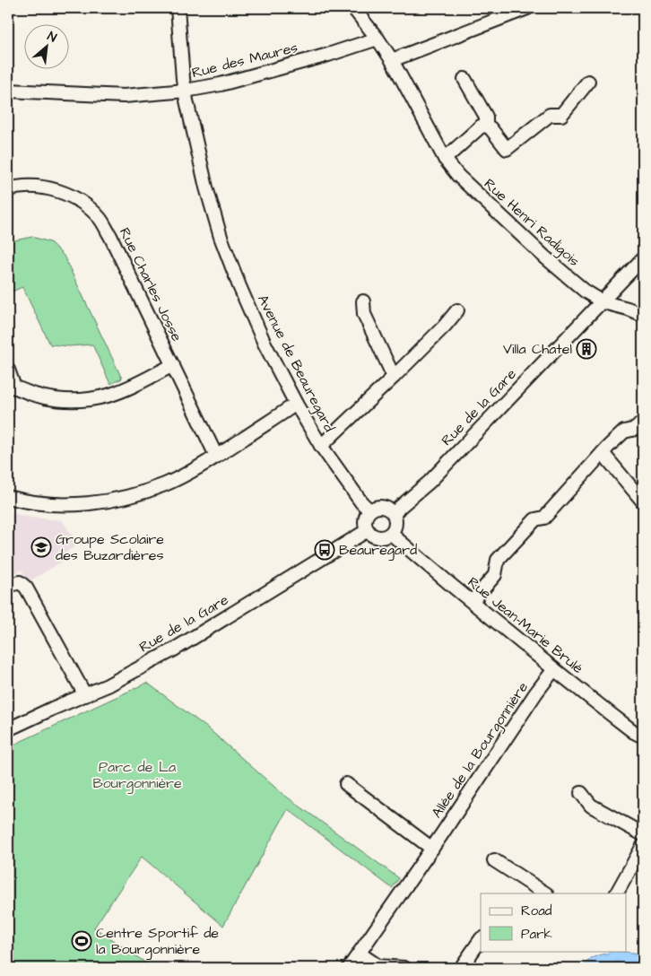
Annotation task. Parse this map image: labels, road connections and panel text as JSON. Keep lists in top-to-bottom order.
{
  "streets": {
    "street": [
      "Rue des Maures",
      "Rue Henri Radigois",
      "Rue Charles Josse",
      "Avenue de Beauregard",
      "Rue de la Gare",
      "Rue Jean-Marie Brulé",
      "Allée de la Bourgonnière"
    ]
  },
  "crossings": [
    ["Rue des Maures", "Rue Henri Radigois"],
    ["Rue des Maures", "Avenue de Beauregard"],
    ["Rue Henri Radigois", "Rue de la Gare"],
    ["Avenue de Beauregard", "Rue de la Gare"],
    ["Avenue de Beauregard", "Rue Jean-Marie Brulé"],
    ["Rue de la Gare", "Rue Jean-Marie Brulé"],
    ["Rue Jean-Marie Brulé", "Allée de la Bourgonnière"]
  ],
  "parks": ["Parc de La Bourgonnière"],
  "places": {
    "building": ["Villa Chatel"],
    "school or university": ["Groupe Scolaire des Buzardières"],
    "bus stop": ["Beauregard"],
    "sports": ["Centre Sportif de la Bourgonnière"]
  },
  "legend": ["Road", "Park"],
  "north": "top right"
}
